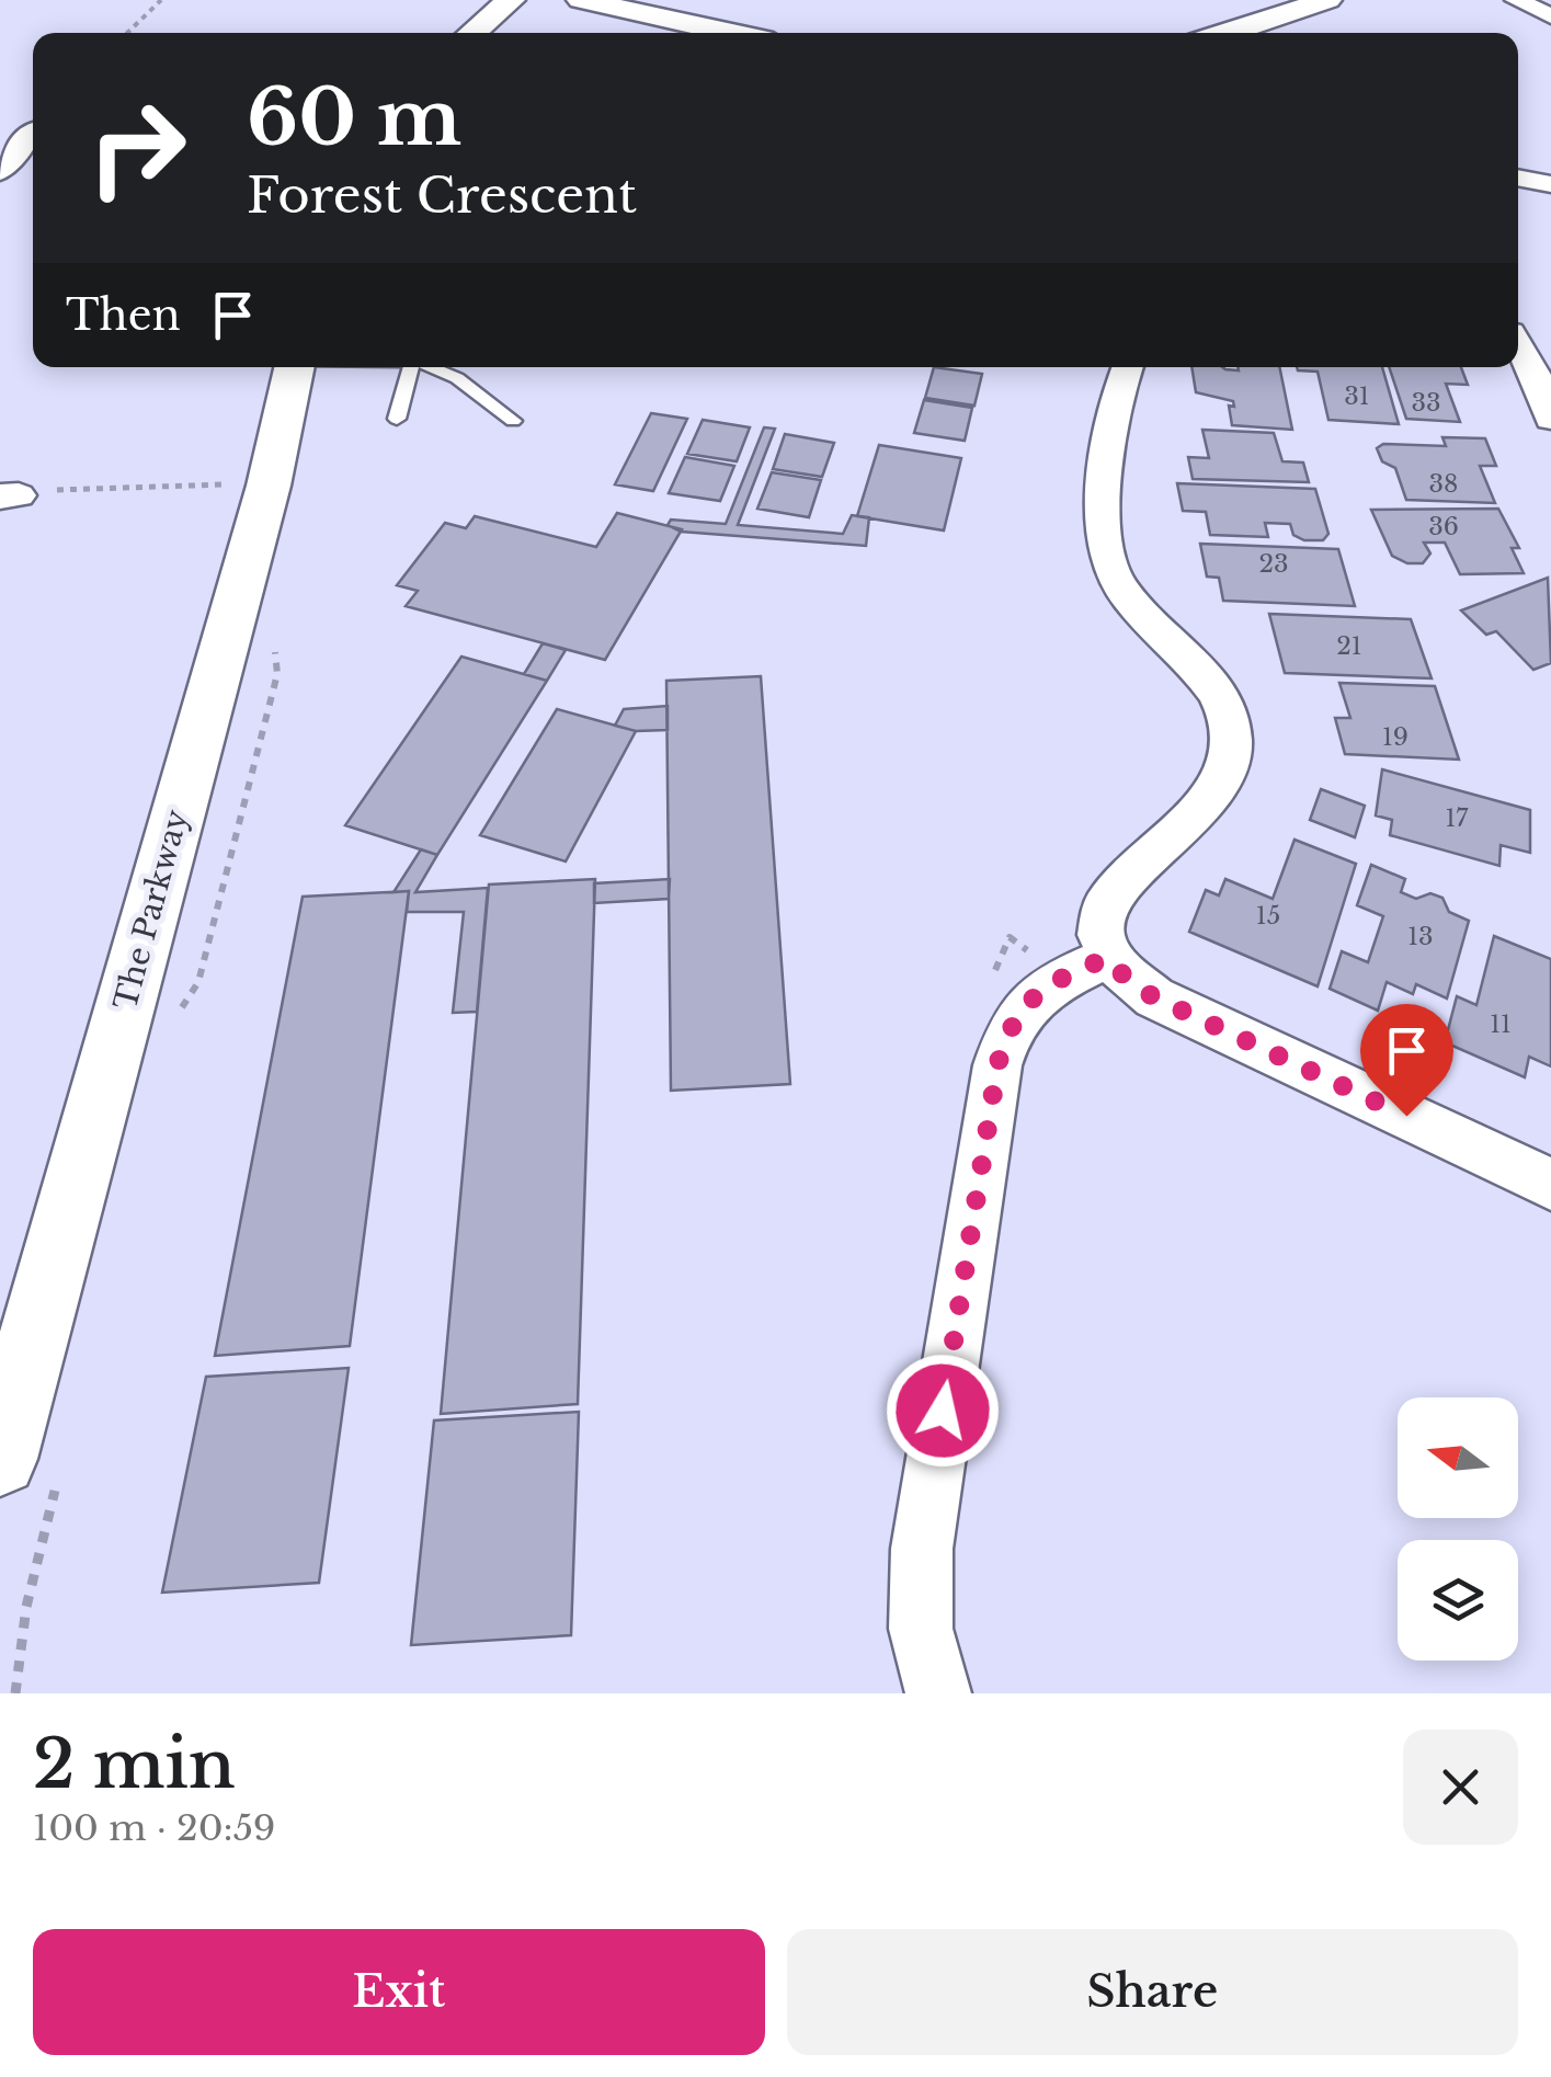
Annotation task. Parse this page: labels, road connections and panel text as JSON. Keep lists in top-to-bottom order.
{
  "streets": {
    "street": ["The Parkway"]
  },
  "house_numbers": [
    "31",
    "33",
    "38",
    "36",
    "23",
    "21",
    "19",
    "17",
    "15",
    "13",
    "11"
  ],
  "north": "left",
  "page": {
    "turn": ["60 m", "Forest Crescent"],
    "then": "Then",
    "heading": ["2 min", "100 m · 20:59"],
    "buttons": ["Exit", "Share"]
  }
}
